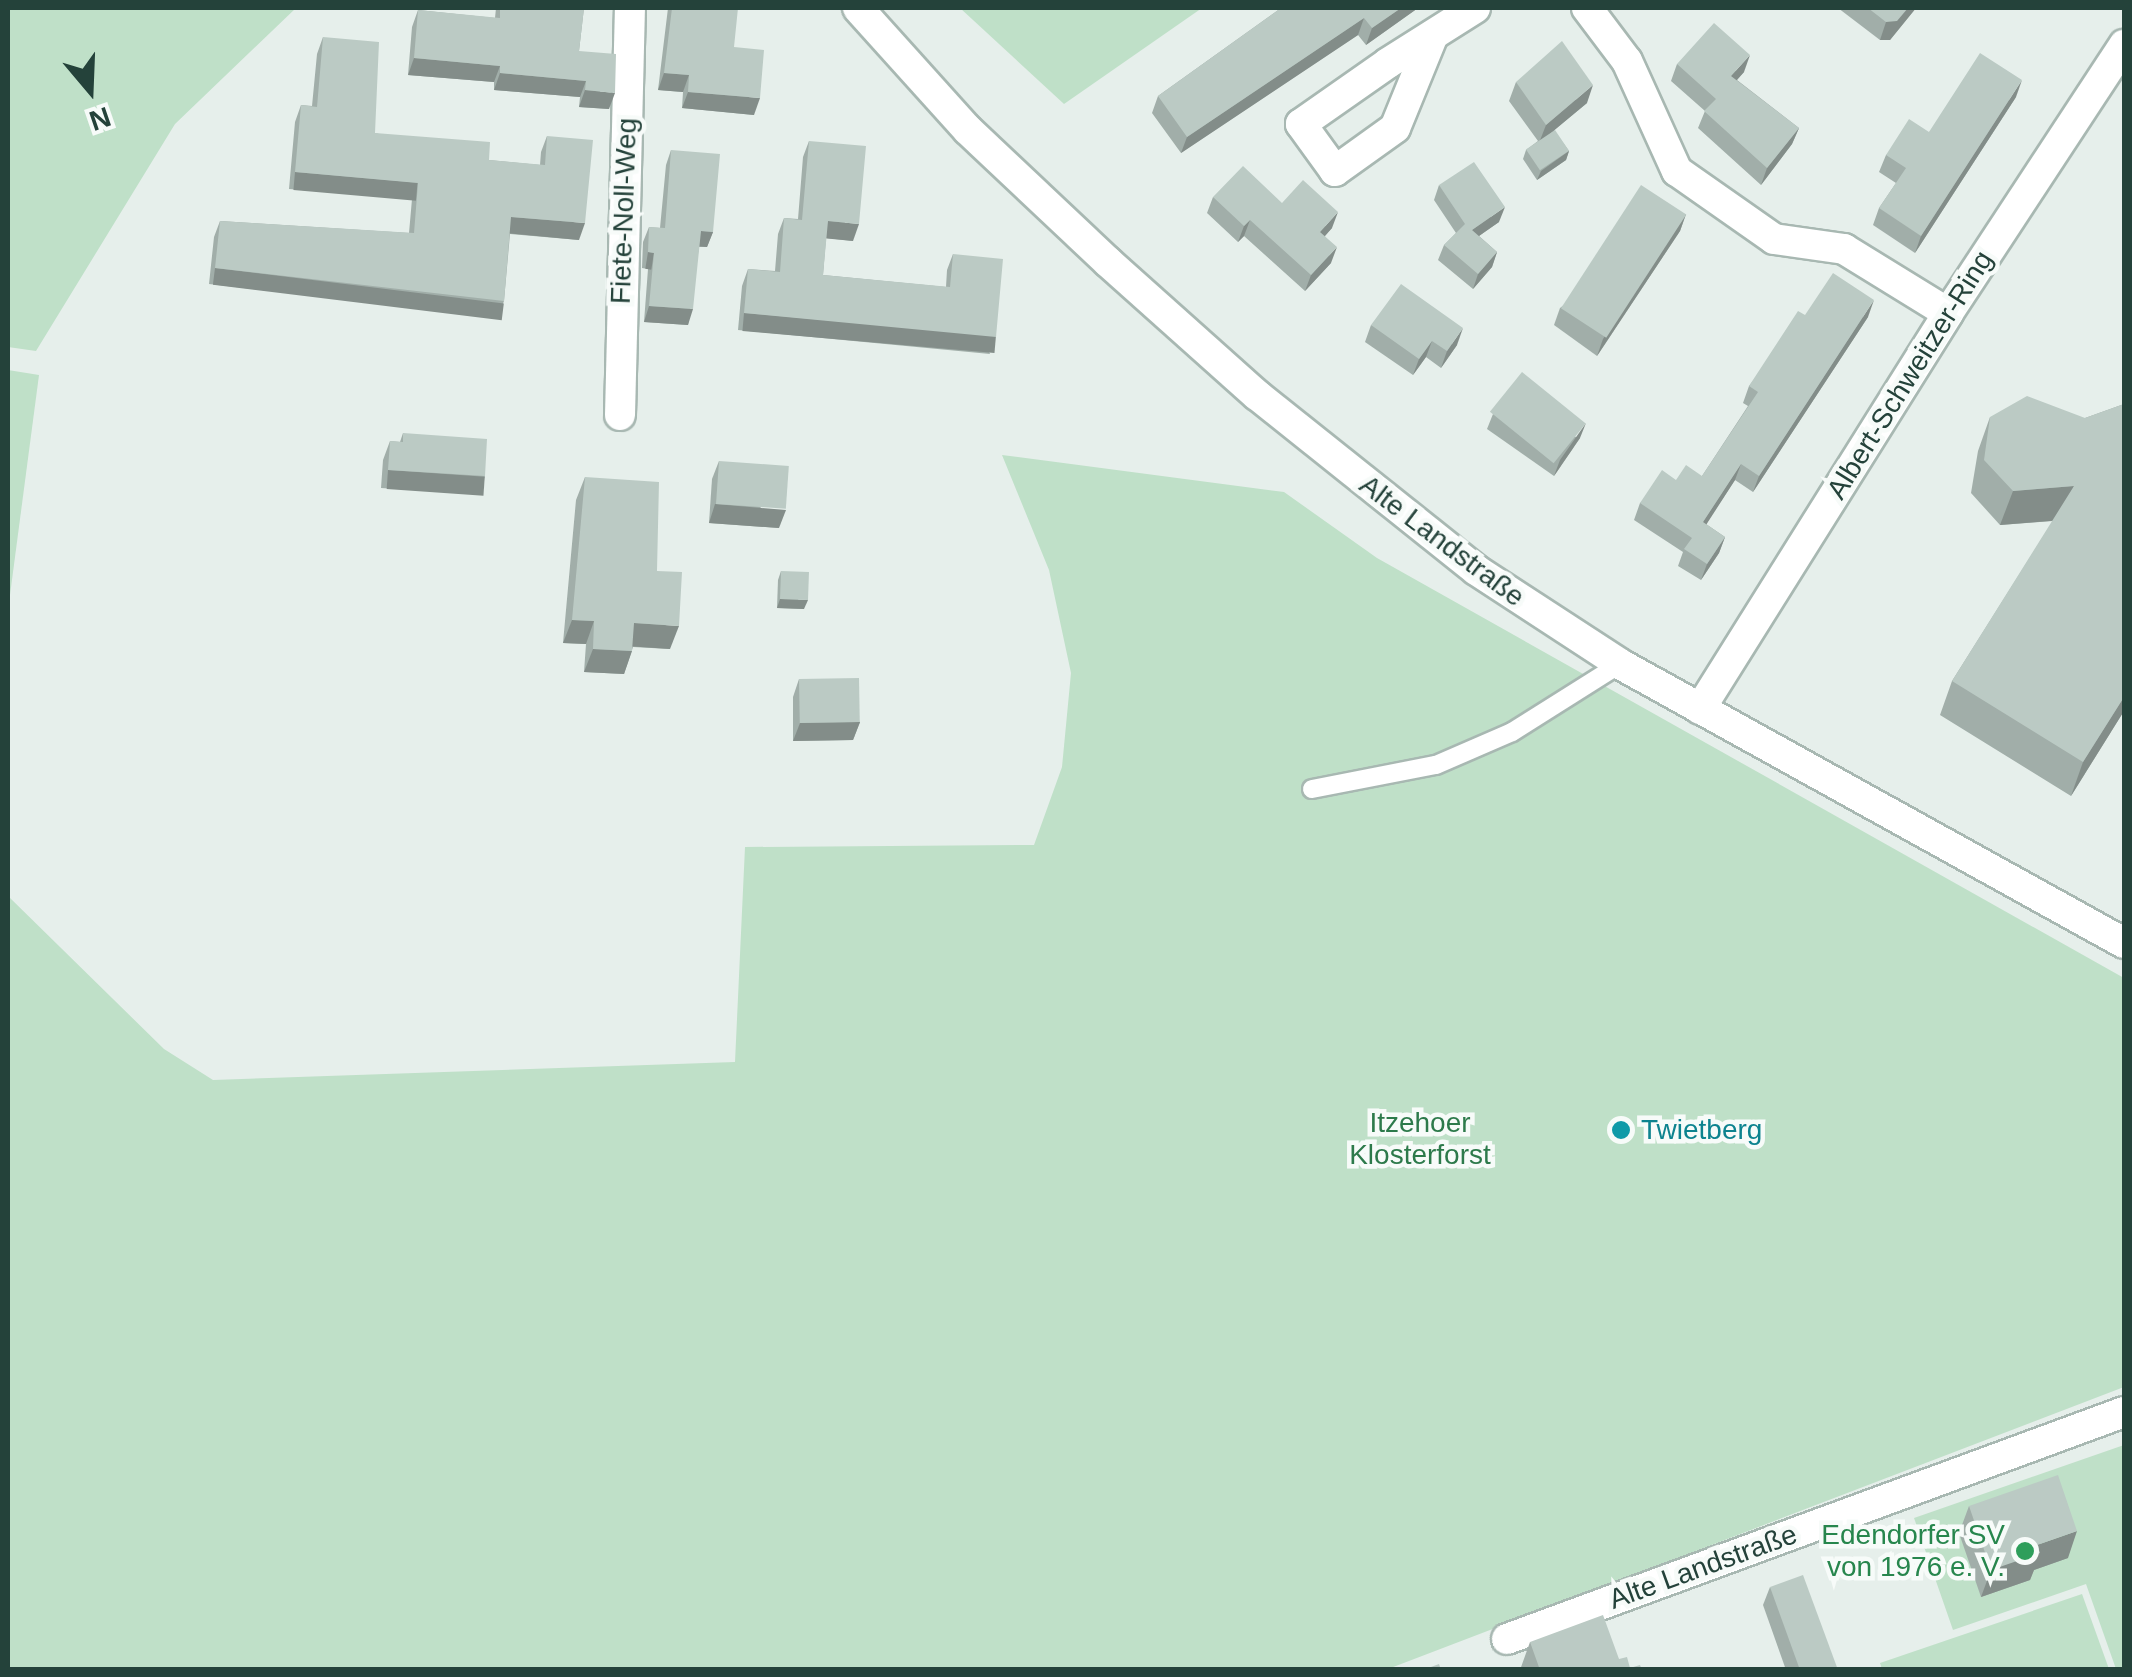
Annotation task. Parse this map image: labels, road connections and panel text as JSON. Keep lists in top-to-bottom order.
{
  "streets": {
    "street": ["Fiete-Noll-Weg", "Albert-Schweitzer-Ring", "Alte Landstraße"]
  },
  "crossings": [
    ["Albert-Schweitzer-Ring", "Alte Landstraße"]
  ],
  "parks": ["Itzehoer Klosterforst"],
  "places": ["Twietberg", "Edendorfer SV von 1976 e. V."],
  "north": "bottom"
}
